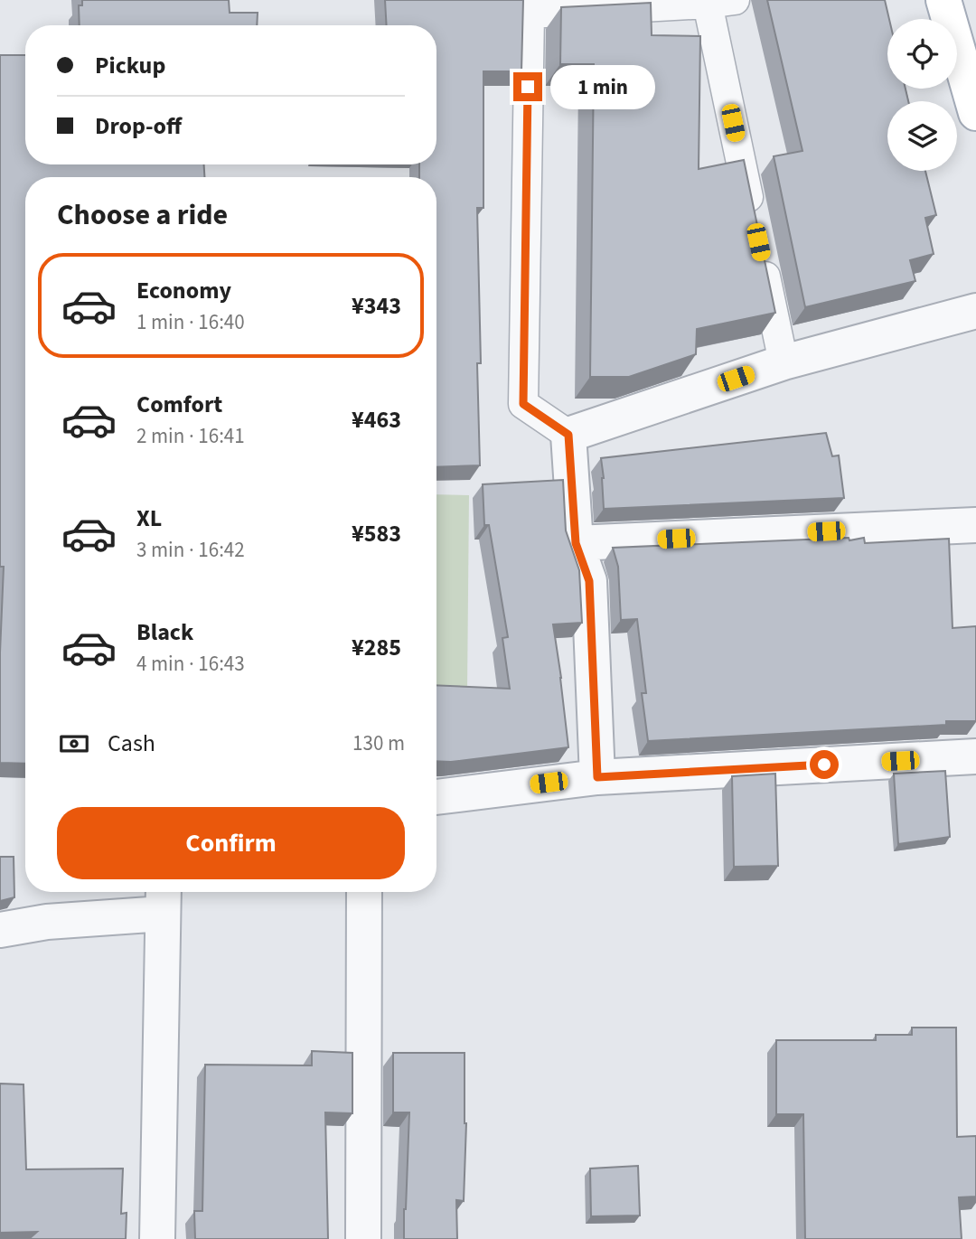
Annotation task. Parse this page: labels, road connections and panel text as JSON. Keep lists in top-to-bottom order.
{
  "page": {
    "banner": ["Pickup", "Drop-off"],
    "bubble": "1 min",
    "heading": "Choose a ride",
    "list": [
      {
        "name": "Economy",
        "note": "1 min · 16:40",
        "value": "¥343"
      },
      {
        "name": "Comfort",
        "note": "2 min · 16:41",
        "value": "¥463"
      },
      {
        "name": "XL",
        "note": "3 min · 16:42",
        "value": "¥583"
      },
      {
        "name": "Black",
        "note": "4 min · 16:43",
        "value": "¥285"
      }
    ],
    "pay": ["Cash", "130 m"],
    "buttons": "Confirm"
  }
}
